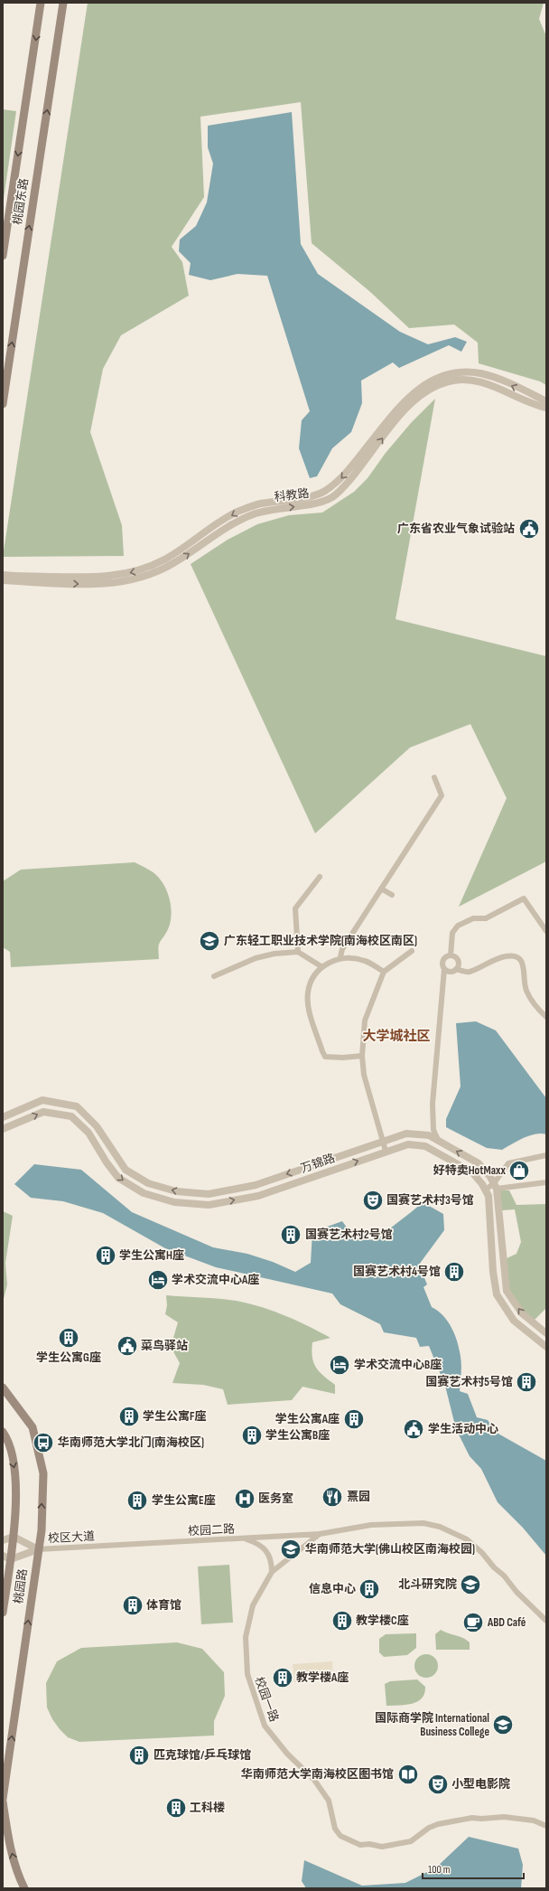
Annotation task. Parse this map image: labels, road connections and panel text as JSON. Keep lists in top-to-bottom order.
{
  "streets": {
    "main road": ["桃园东路", "桃园路"],
    "street": [
      "科教路",
      "万锦路",
      "校园二路",
      "校区大道",
      "校园一路"
    ]
  },
  "crossings": [
    ["校园二路", "校区大道"],
    ["校区大道", "桃园路"]
  ],
  "districts": ["大学城社区"],
  "places": {
    "public building": ["广东省农业气象试验站", "菜鸟驿站", "学生活动中心"],
    "school or university": [
      "广东轻工职业技术学院(南海校区南区)",
      "华南师范大学(佛山校区南海校园)",
      "北斗研究院",
      "国际商学院 International Business College"
    ],
    "shop": ["好特卖HotMaxx"],
    "theatre": ["国赛艺术村3号馆", "小型电影院"],
    "building": [
      "国赛艺术村2号馆",
      "学生公寓H座",
      "国赛艺术村4号馆",
      "学生公寓G座",
      "国赛艺术村5号馆",
      "学生公寓F座",
      "学生公寓A座",
      "学生公寓B座",
      "学生公寓E座",
      "信息中心",
      "体育馆",
      "教学楼C座",
      "教学楼A座",
      "匹克球馆/乒乓球馆",
      "工科楼"
    ],
    "hotel": ["学术交流中心A座", "学术交流中心B座"],
    "bus stop": ["华南师范大学北门(南海校区)"],
    "restaurant": ["熹园"],
    "hospital": ["医务室"],
    "cafe": ["ABD Café"],
    "library": ["华南师范大学南海校区图书馆"]
  },
  "scale_bar": "100 m"
}
